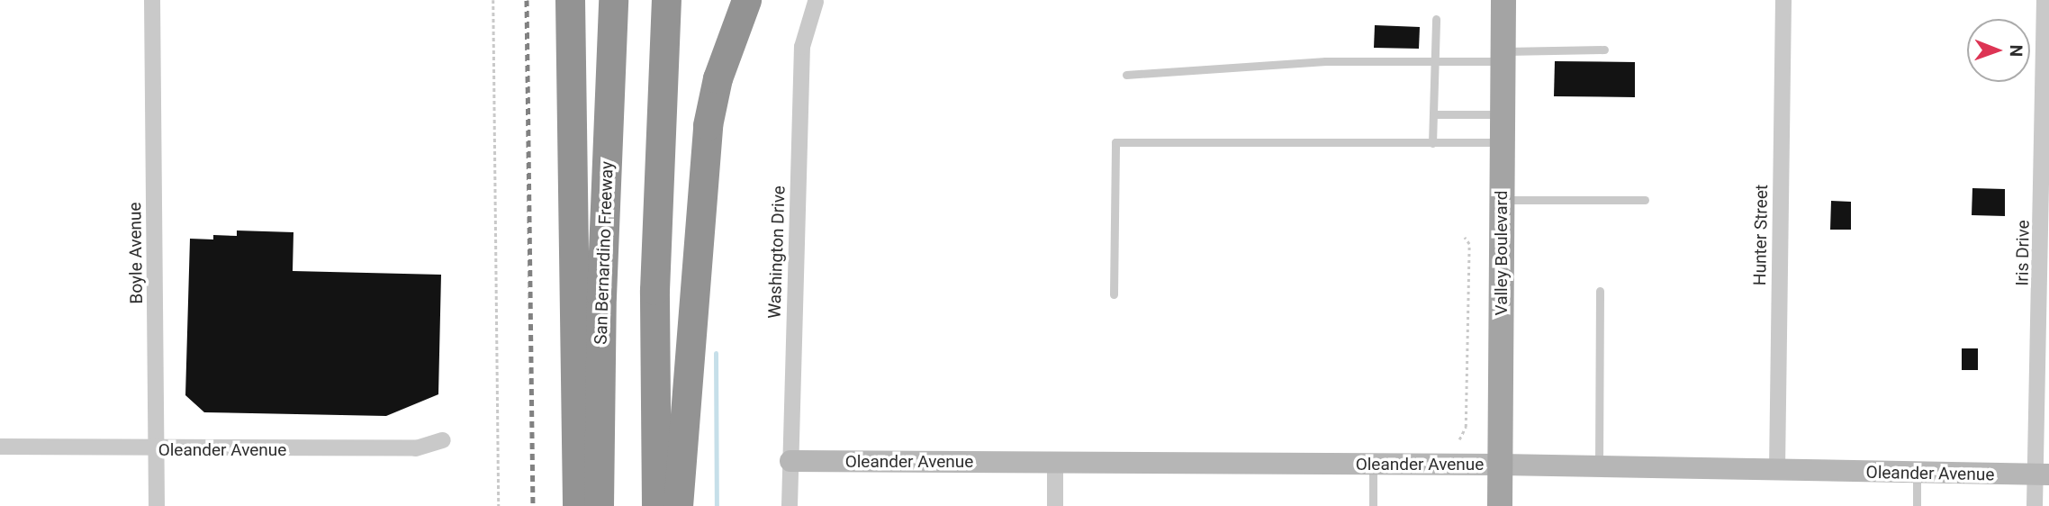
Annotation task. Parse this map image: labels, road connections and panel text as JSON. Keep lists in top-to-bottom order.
{
  "streets": {
    "highway": ["San Bernardino Freeway"],
    "main road": ["Valley Boulevard"],
    "street": [
      "Hunter Street",
      "Washington Drive",
      "Boyle Avenue",
      "Iris Drive",
      "Oleander Avenue"
    ]
  },
  "crossings": [
    ["Hunter Street", "Oleander Avenue"],
    ["Washington Drive", "Oleander Avenue"],
    ["Boyle Avenue", "Oleander Avenue"],
    ["Valley Boulevard", "Oleander Avenue"],
    ["Iris Drive", "Oleander Avenue"]
  ],
  "north": "right"
}
